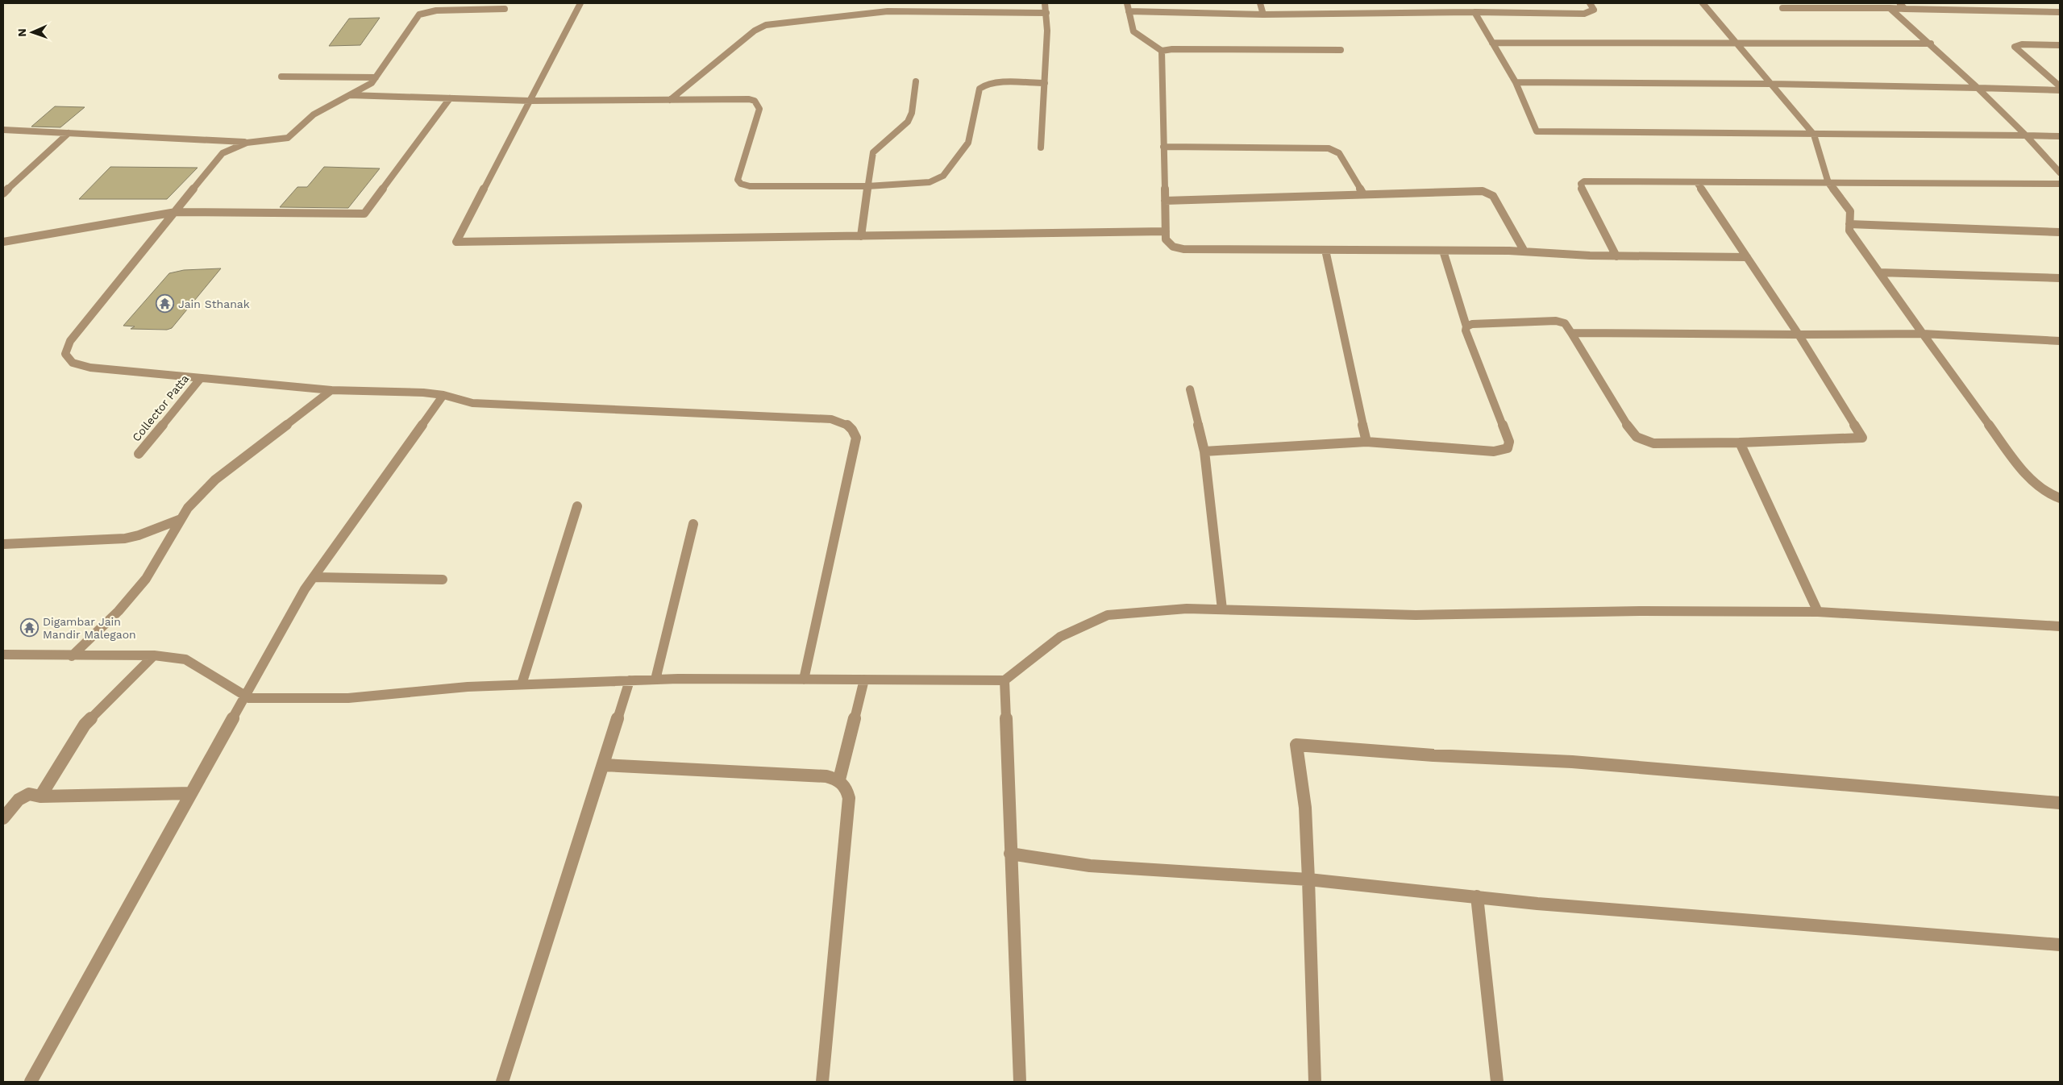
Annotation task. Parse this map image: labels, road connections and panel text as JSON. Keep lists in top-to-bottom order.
{
  "streets": {
    "street": ["Collector Patta"]
  },
  "places": {
    "temple": ["Jain Sthanak", "Digambar Jain Mandir Malegaon"]
  },
  "north": "left"
}
